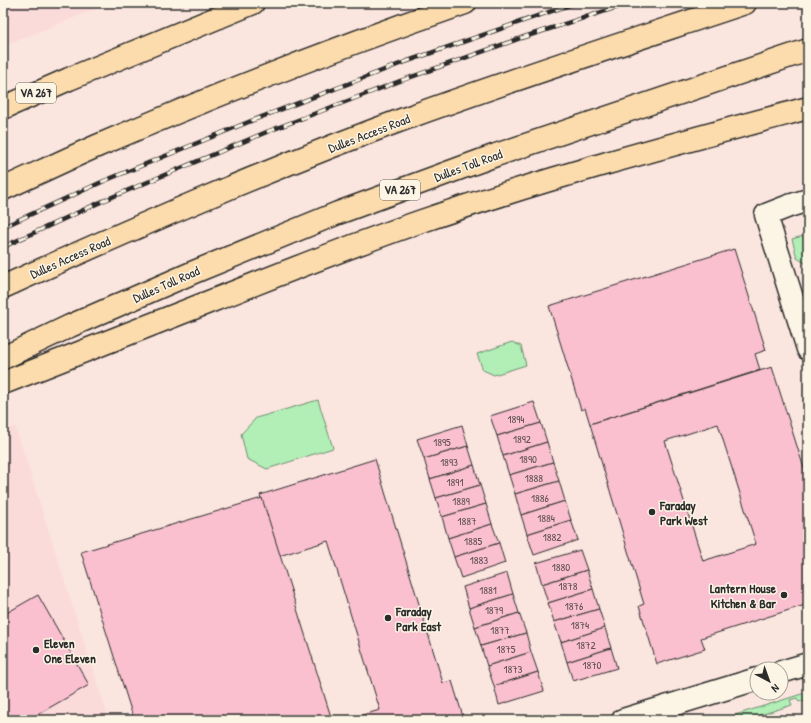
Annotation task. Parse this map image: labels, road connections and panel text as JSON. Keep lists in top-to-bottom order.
{
  "streets": {
    "highway": ["VA 267", "Dulles Access Road", "Dulles Toll Road"]
  },
  "places": [
    "Faraday Park West",
    "Lantern House Kitchen & Bar",
    "Faraday Park East",
    "Eleven One Eleven"
  ],
  "house_numbers": [
    "1894",
    "1892",
    "1895",
    "1890",
    "1893",
    "1888",
    "1891",
    "1886",
    "1889",
    "1884",
    "1887",
    "1882",
    "1885",
    "1883",
    "1880",
    "1878",
    "1881",
    "1876",
    "1879",
    "1874",
    "1877",
    "1872",
    "1875",
    "1870",
    "1873"
  ],
  "north": "bottom right"
}
